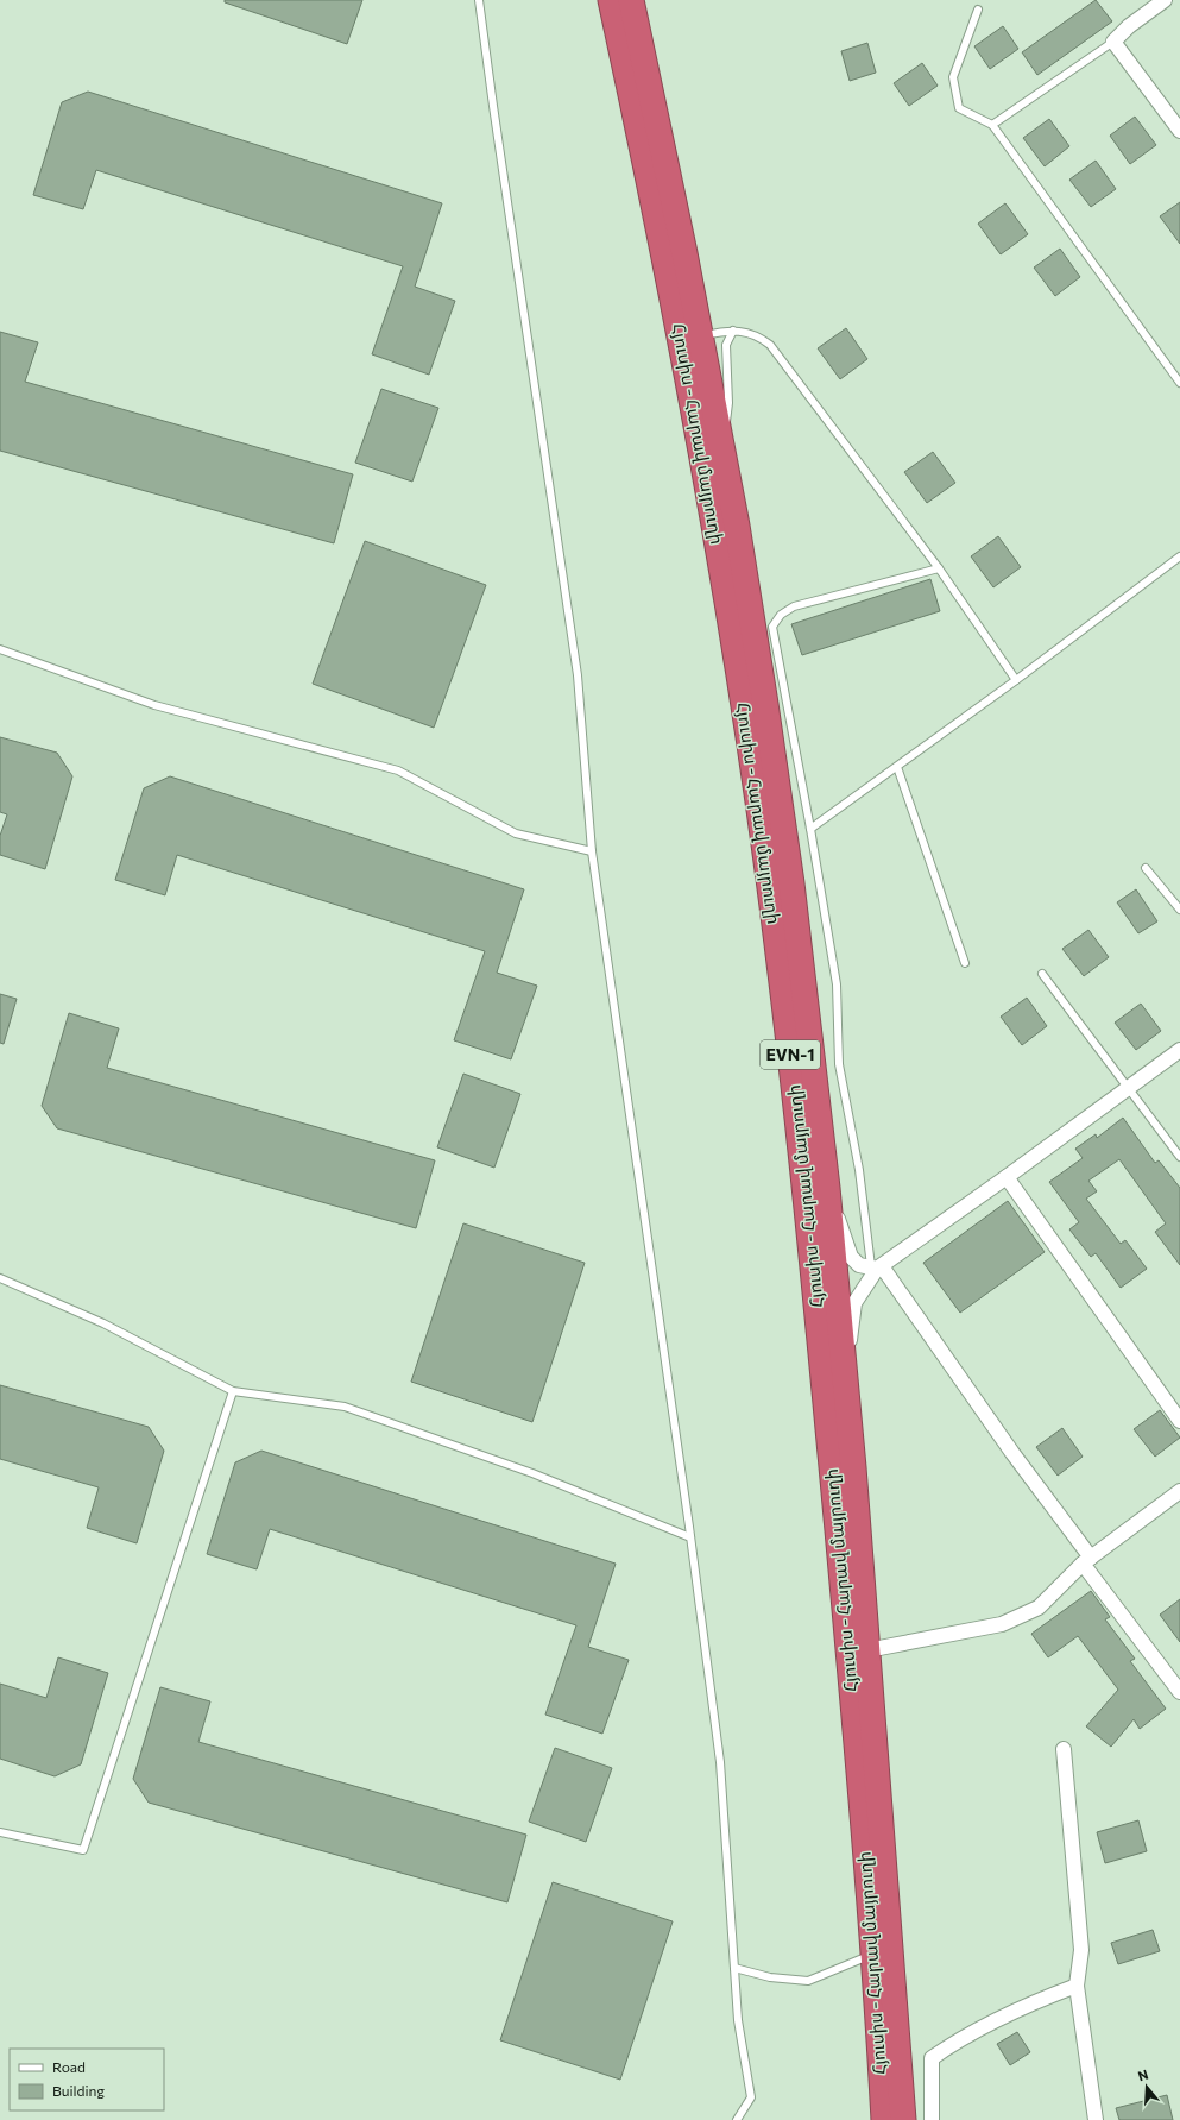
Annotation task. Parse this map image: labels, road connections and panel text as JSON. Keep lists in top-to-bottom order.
{
  "streets": {
    "highway": ["Հյուսիս - Հարավ մայրուղի", "EVN-1"]
  },
  "legend": ["Road", "Building"],
  "north": "top"
}
